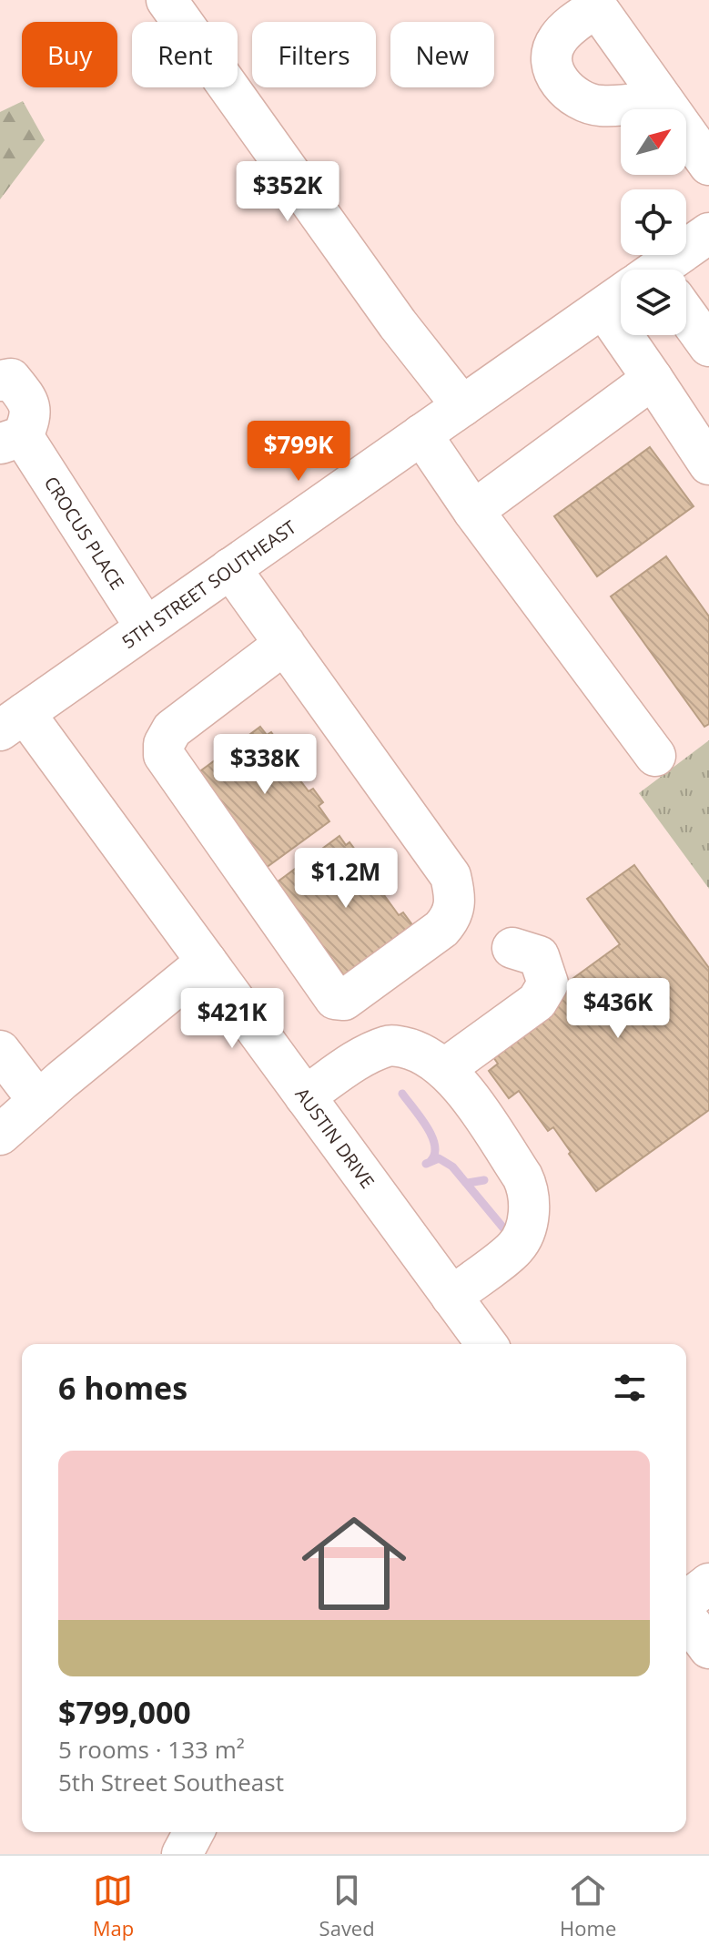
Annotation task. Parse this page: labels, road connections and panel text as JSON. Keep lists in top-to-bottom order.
{
  "streets": {
    "street": ["CROCUS PLACE", "5TH STREET SOUTHEAST", "AUSTIN DRIVE"]
  },
  "crossings": [
    ["CROCUS PLACE", "5TH STREET SOUTHEAST"],
    ["5TH STREET SOUTHEAST", "AUSTIN DRIVE"]
  ],
  "north": "top right",
  "page": {
    "chip": [
      "Buy",
      "Rent",
      "Filters",
      "New"
    ],
    "price": [
      "$352K",
      "$799K",
      "$338K",
      "$1.2M",
      "$436K",
      "$421K"
    ],
    "heading": "6 homes",
    "list": [
      {
        "name": "$799,000",
        "note": "5 rooms · 133 m² · 5th Street Southeast"
      }
    ],
    "tabs": ["Map", "Saved", "Home"]
  }
}
